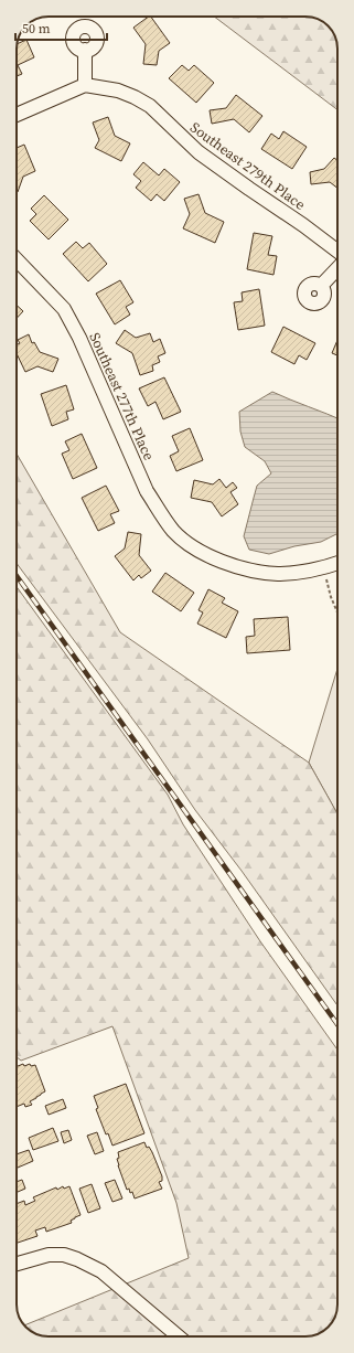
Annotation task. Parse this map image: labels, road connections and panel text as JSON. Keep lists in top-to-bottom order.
{
  "streets": {
    "street": ["Southeast 279th Place", "Southeast 277th Place"]
  },
  "scale_bar": "50 m"
}
